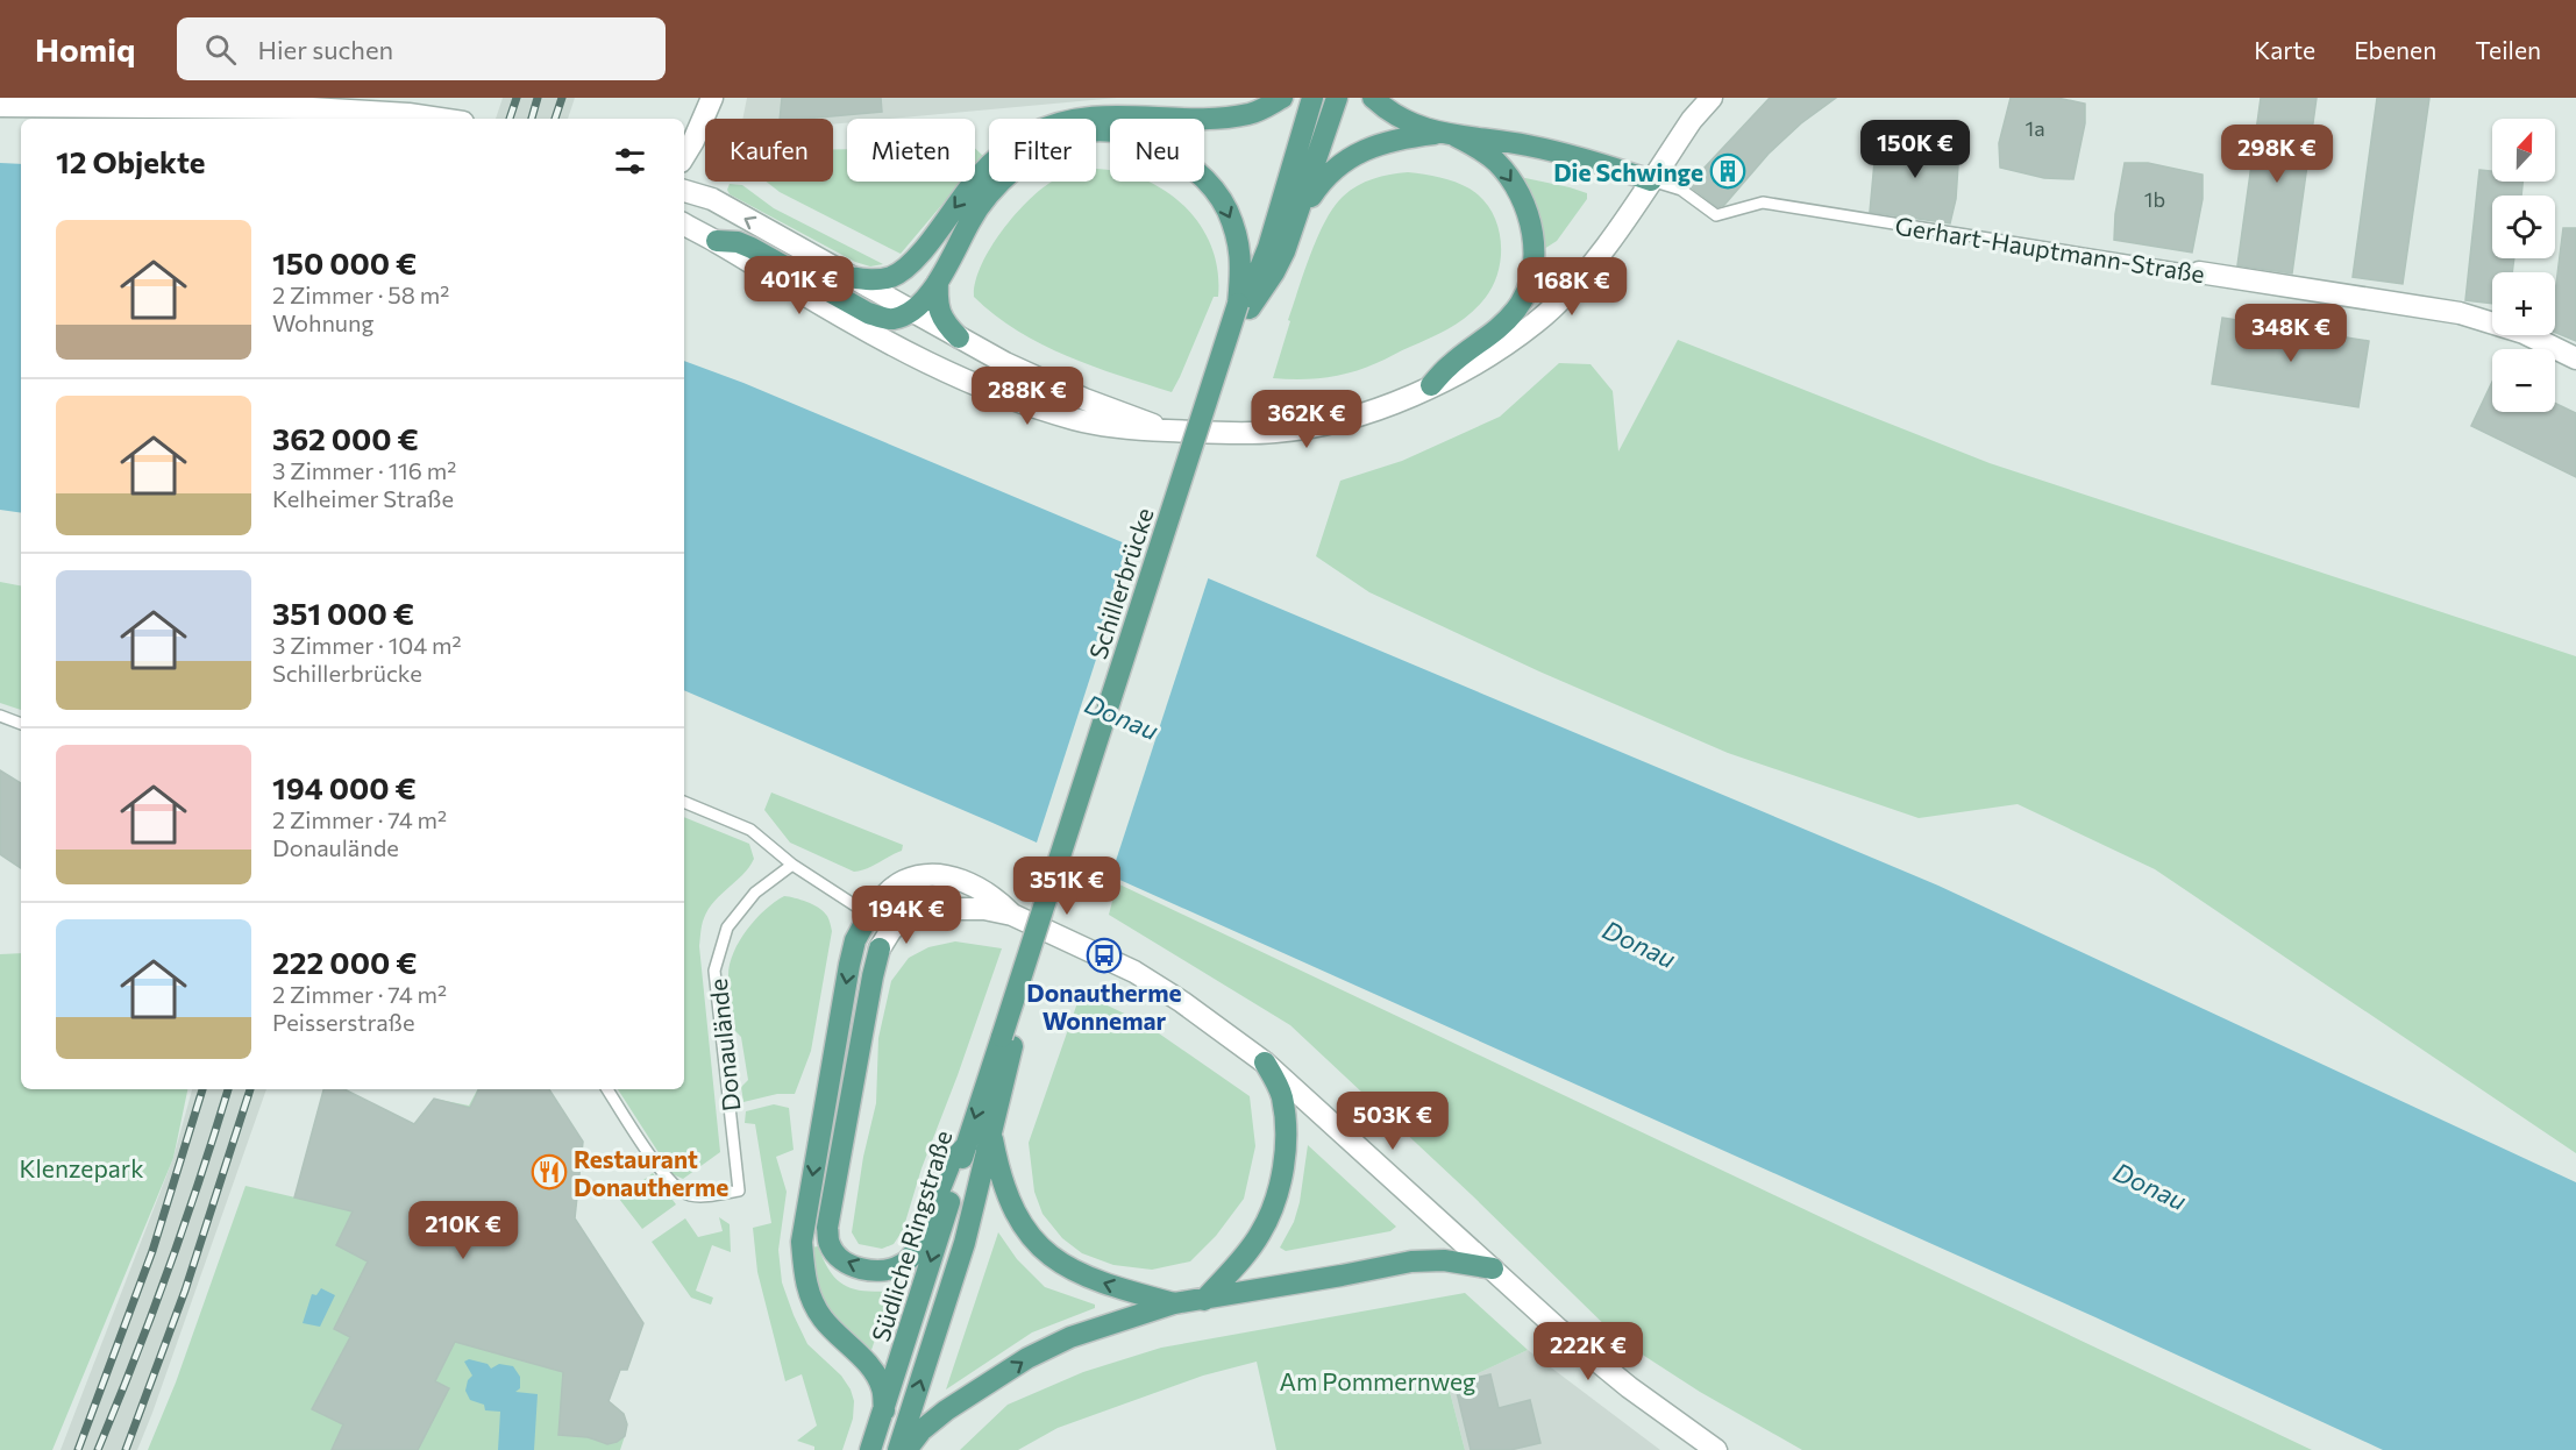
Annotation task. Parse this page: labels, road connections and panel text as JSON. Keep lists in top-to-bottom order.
{
  "streets": {
    "main road": ["Schillerbrücke", "Südliche Ringstraße"],
    "street": ["Gerhart-Hauptmann-Straße"],
    "lane": ["Donaulände"]
  },
  "crossings": [
    ["Schillerbrücke", "Südliche Ringstraße"]
  ],
  "water": ["Donau"],
  "parks": ["Klenzepark", "Am Pommernweg"],
  "places": {
    "building": ["Die Schwinge"],
    "bus stop": ["Donautherme Wonnemar"],
    "restaurant": ["Restaurant Donautherme"]
  },
  "house_numbers": ["1a", "1b"],
  "north": "top",
  "page": {
    "header": "Homiq",
    "search": "Hier suchen",
    "nav": ["Karte", "Ebenen", "Teilen"],
    "map_buttons": ["+", "−"],
    "chip": [
      "Kaufen",
      "Mieten",
      "Filter",
      "Neu"
    ],
    "heading": "12 Objekte",
    "price": [
      "150K €",
      "298K €",
      "401K €",
      "168K €",
      "348K €",
      "288K €",
      "362K €",
      "351K €",
      "194K €",
      "503K €",
      "210K €",
      "222K €"
    ],
    "list": [
      {
        "name": "150 000 €",
        "note": "2 Zimmer · 58 m² · Wohnung"
      },
      {
        "name": "362 000 €",
        "note": "3 Zimmer · 116 m² · Kelheimer Straße"
      },
      {
        "name": "351 000 €",
        "note": "3 Zimmer · 104 m² · Schillerbrücke"
      },
      {
        "name": "194 000 €",
        "note": "2 Zimmer · 74 m² · Donaulände"
      },
      {
        "name": "222 000 €",
        "note": "2 Zimmer · 74 m² · Peisserstraße"
      }
    ]
  }
}
